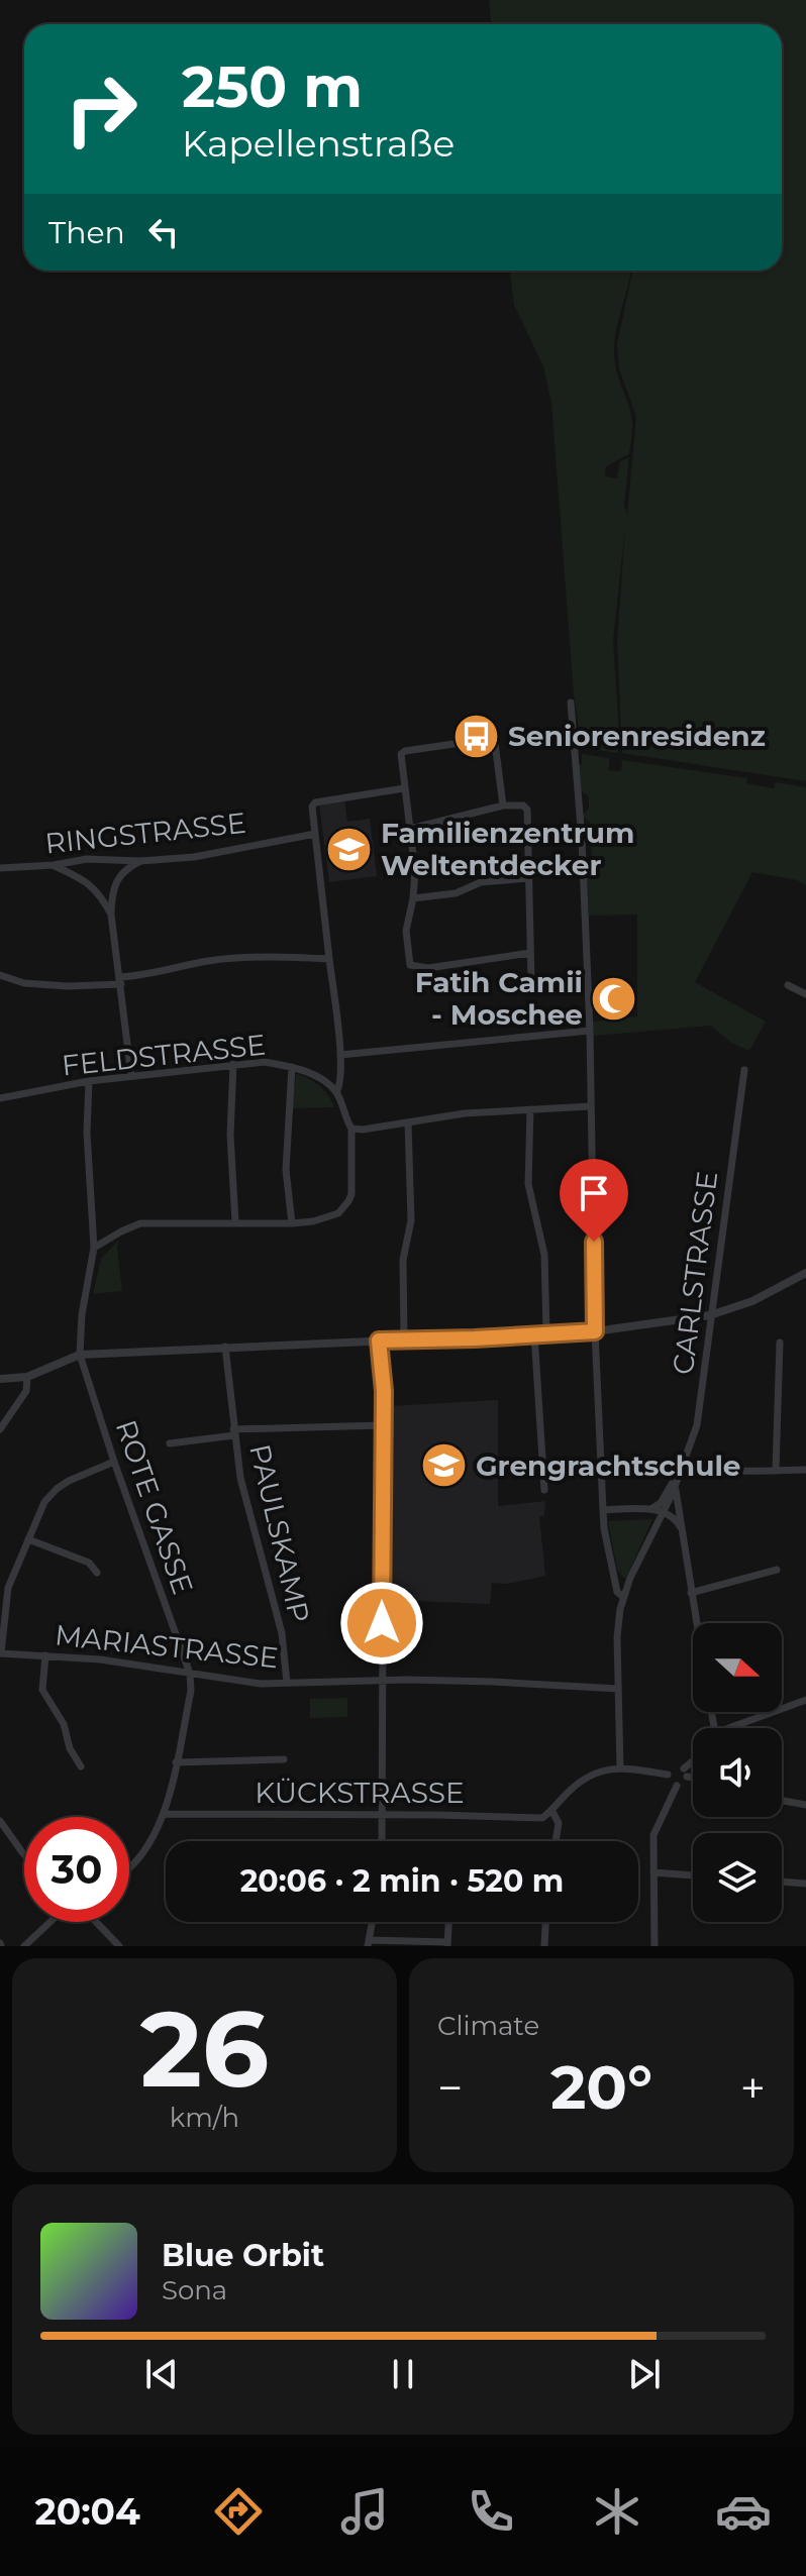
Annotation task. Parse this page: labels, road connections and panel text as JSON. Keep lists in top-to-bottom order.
{
  "streets": {
    "street": [
      "RINGSTRASSE",
      "FELDSTRASSE",
      "CARLSTRASSE",
      "ROTE GASSE",
      "PAULSKAMP",
      "MARIASTRASSE",
      "KÜCKSTRASSE"
    ]
  },
  "crossings": [
    ["CARLSTRASSE", "MARIASTRASSE"],
    ["ROTE GASSE", "MARIASTRASSE"],
    ["PAULSKAMP", "MARIASTRASSE"]
  ],
  "places": {
    "bus stop": ["Seniorenresidenz"],
    "school or university": ["Familienzentrum Weltentdecker", "Grengrachtschule"],
    "mosque": ["Fatih Camii - Moschee"]
  },
  "north": "right",
  "page": {
    "turn": ["250 m", "Kapellenstraße"],
    "then": "Then",
    "limit": "30",
    "trip": "20:06 · 2 min · 520 m",
    "tile": [
      ["26", "km/h"],
      "Climate"
    ],
    "heat": ["−", "20°", "+"],
    "song": ["Blue Orbit", "Sona"],
    "tabs": "20:04"
  }
}
